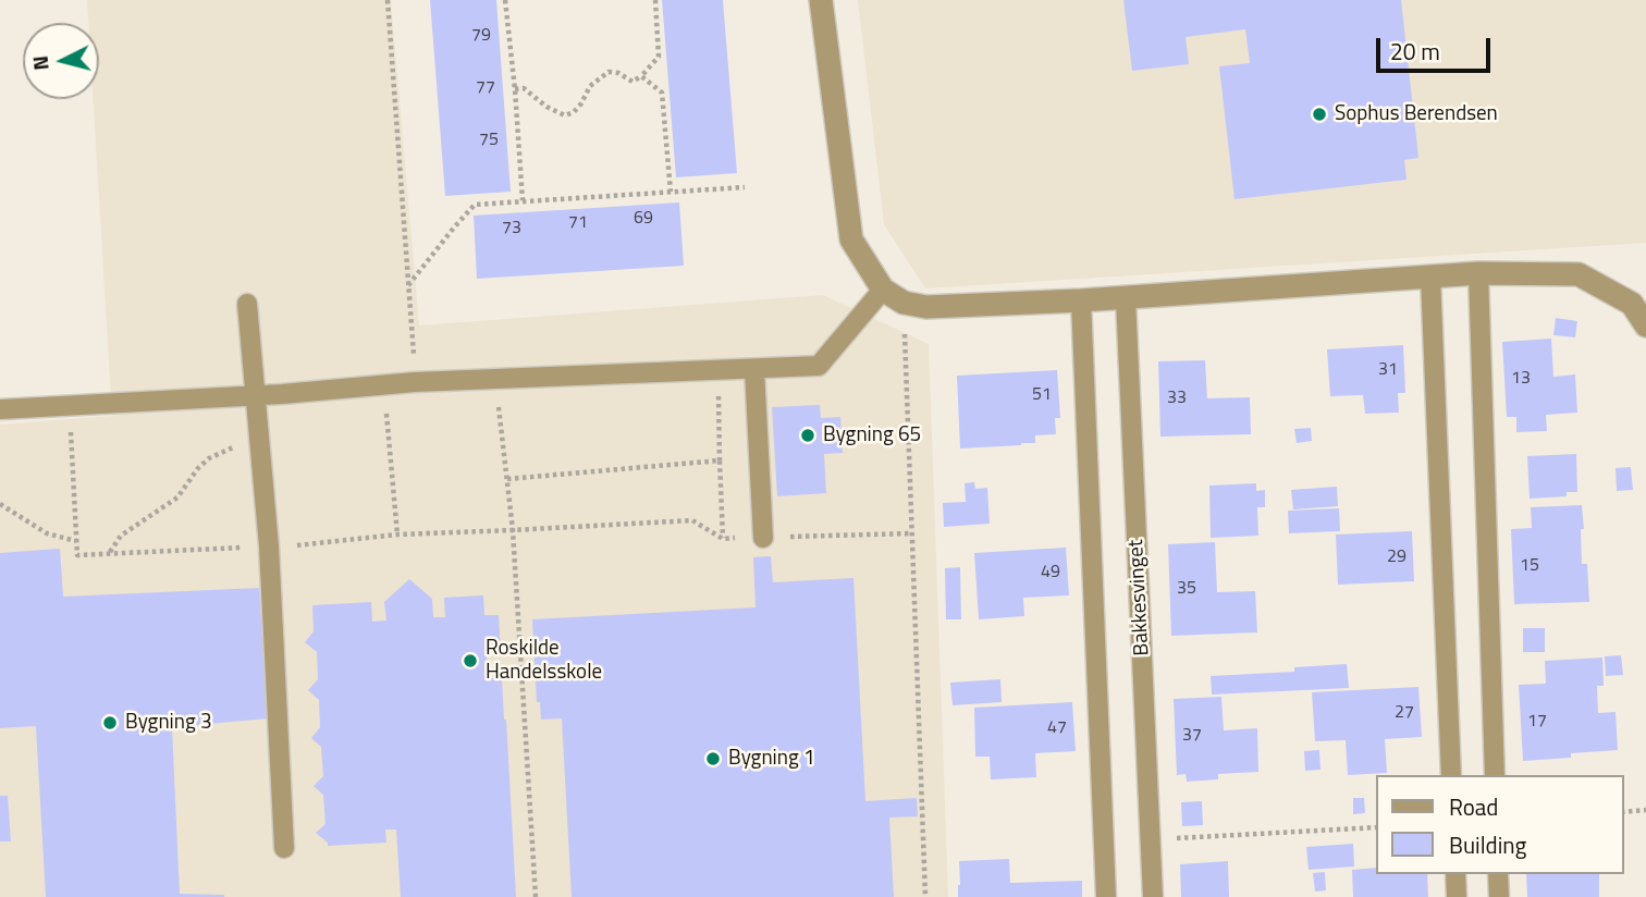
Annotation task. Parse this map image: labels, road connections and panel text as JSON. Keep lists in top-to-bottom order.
{
  "streets": {
    "lane": ["Bakkesvinget"]
  },
  "places": [
    "Sophus Berendsen",
    "Bygning 65",
    "Roskilde Handelsskole",
    "Bygning 3",
    "Bygning 1"
  ],
  "house_numbers": [
    "79",
    "77",
    "75",
    "69",
    "71",
    "73",
    "31",
    "13",
    "51",
    "33",
    "29",
    "15",
    "49",
    "35",
    "27",
    "17",
    "47",
    "37"
  ],
  "legend": ["Road", "Building"],
  "scale_bar": "20 m",
  "north": "left"
}
